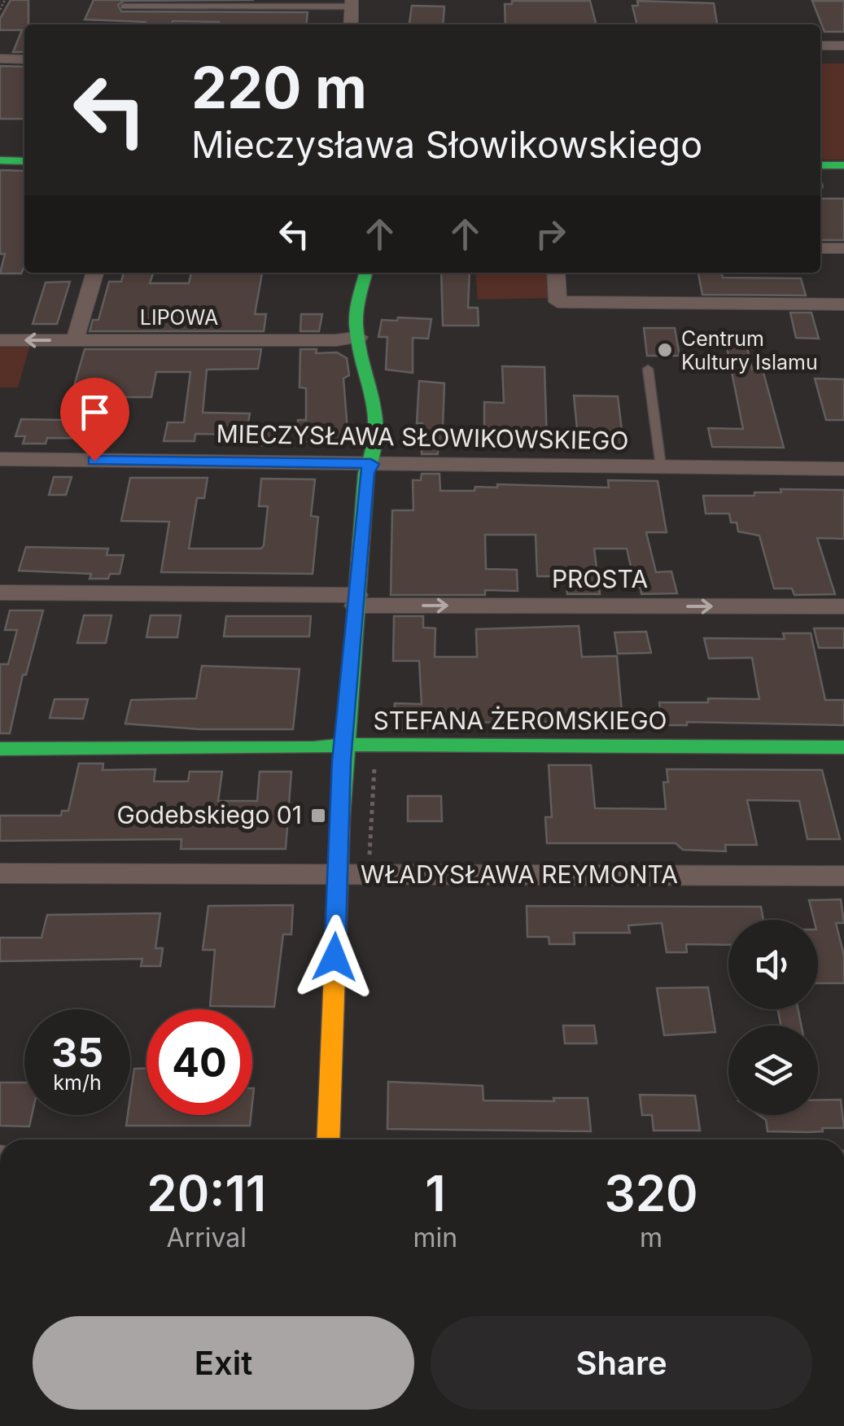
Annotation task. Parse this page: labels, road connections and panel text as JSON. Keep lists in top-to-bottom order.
{
  "streets": {
    "street": [
      "LIPOWA",
      "MIECZYSŁAWA SŁOWIKOWSKIEGO",
      "PROSTA",
      "STEFANA ŻEROMSKIEGO",
      "WŁADYSŁAWA REYMONTA"
    ]
  },
  "one_way": ["PROSTA"],
  "places": {
    "other": ["Centrum Kultury Islamu"],
    "transit": ["Godebskiego 01"]
  },
  "page": {
    "turn": ["220 m", "Mieczysława Słowikowskiego"],
    "speed": "35 km/h",
    "limit": "40",
    "eta": [
      "20:11",
      "Arrival",
      "1",
      "min",
      "320",
      "m"
    ],
    "buttons": ["Exit", "Share"]
  }
}
